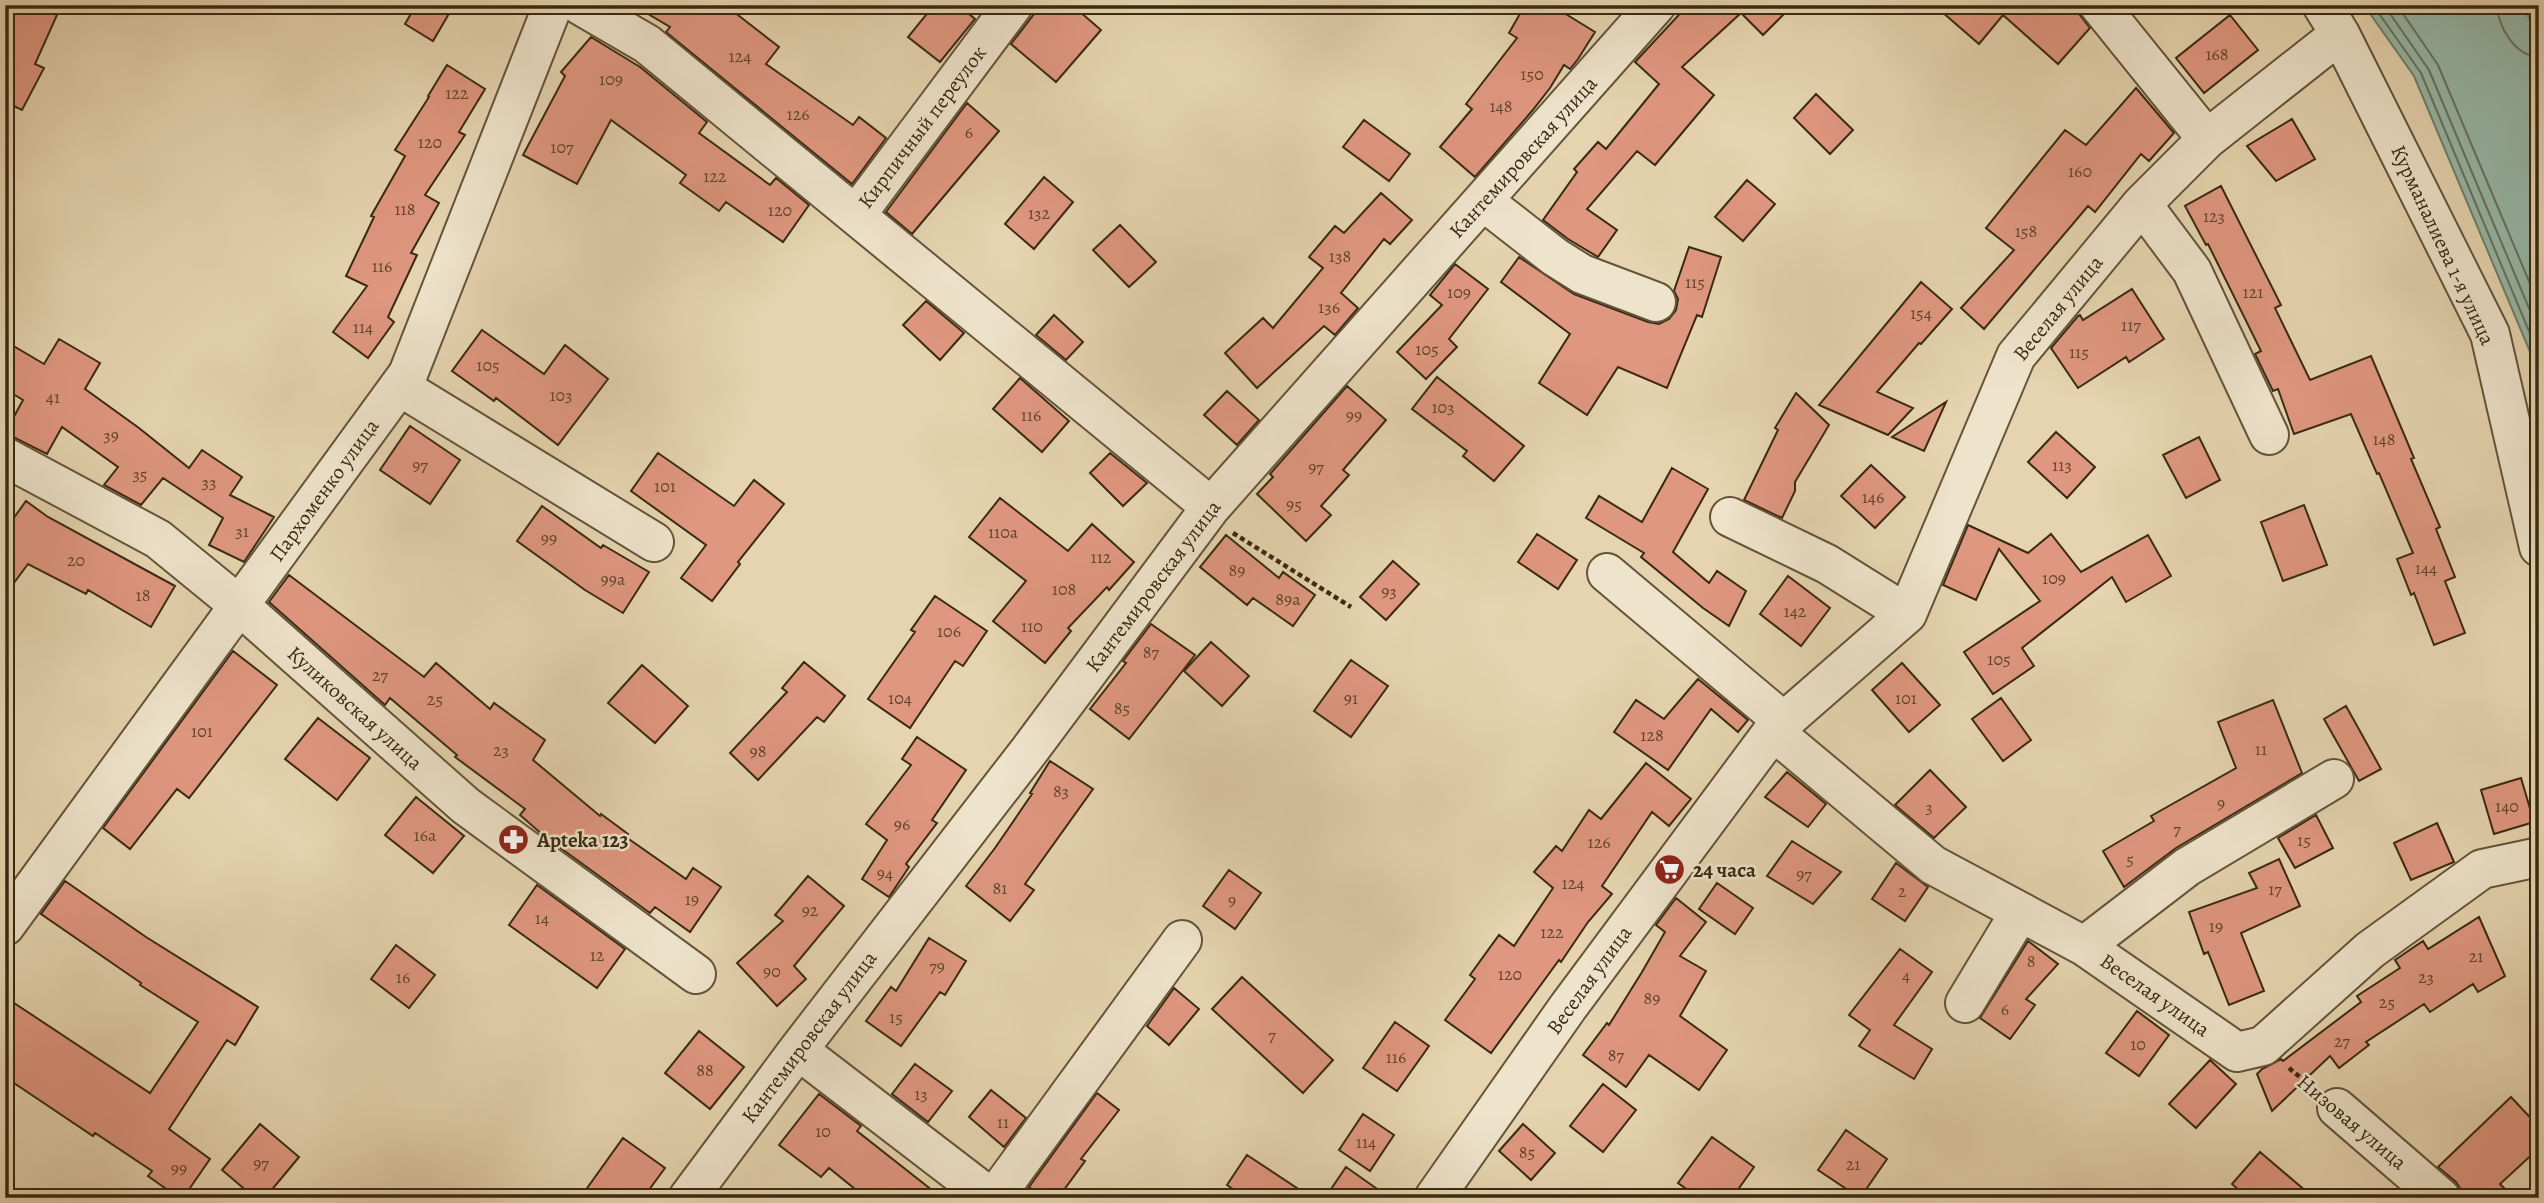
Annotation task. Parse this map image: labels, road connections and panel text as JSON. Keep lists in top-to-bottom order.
{
  "streets": {
    "street": [
      "Кирпичный переулок",
      "Кантемировская улица",
      "Курманалиева 1-я улица",
      "Веселая улица",
      "Пархоменко улица",
      "Куликовская улица",
      "Низовая улица"
    ]
  },
  "crossings": [
    ["Курманалиева 1-я улица", "Веселая улица"],
    ["Веселая улица", "Низовая улица"],
    ["Пархоменко улица", "Куликовская улица"]
  ],
  "places": {
    "pharmacy": ["Apteka 123"],
    "supermarket": ["24 часа"]
  },
  "house_numbers": [
    "168",
    "124",
    "150",
    "109",
    "122",
    "148",
    "126",
    "6",
    "120",
    "107",
    "160",
    "122",
    "118",
    "120",
    "132",
    "123",
    "158",
    "138",
    "116",
    "115",
    "109",
    "121",
    "136",
    "154",
    "117",
    "114",
    "105",
    "115",
    "105",
    "103",
    "41",
    "103",
    "116",
    "99",
    "39",
    "148",
    "97",
    "113",
    "97",
    "35",
    "33",
    "101",
    "146",
    "95",
    "31",
    "110а",
    "99",
    "112",
    "20",
    "144",
    "89",
    "109",
    "99a",
    "108",
    "93",
    "18",
    "89a",
    "142",
    "110",
    "106",
    "87",
    "105",
    "27",
    "104",
    "91",
    "101",
    "25",
    "85",
    "101",
    "128",
    "11",
    "23",
    "98",
    "83",
    "9",
    "140",
    "3",
    "96",
    "7",
    "16a",
    "15",
    "126",
    "5",
    "94",
    "97",
    "124",
    "81",
    "17",
    "2",
    "19",
    "9",
    "92",
    "14",
    "19",
    "122",
    "12",
    "21",
    "8",
    "79",
    "90",
    "120",
    "4",
    "16",
    "23",
    "89",
    "25",
    "6",
    "15",
    "7",
    "27",
    "10",
    "87",
    "116",
    "88",
    "13",
    "11",
    "10",
    "114",
    "85",
    "97",
    "21",
    "99"
  ]
}
